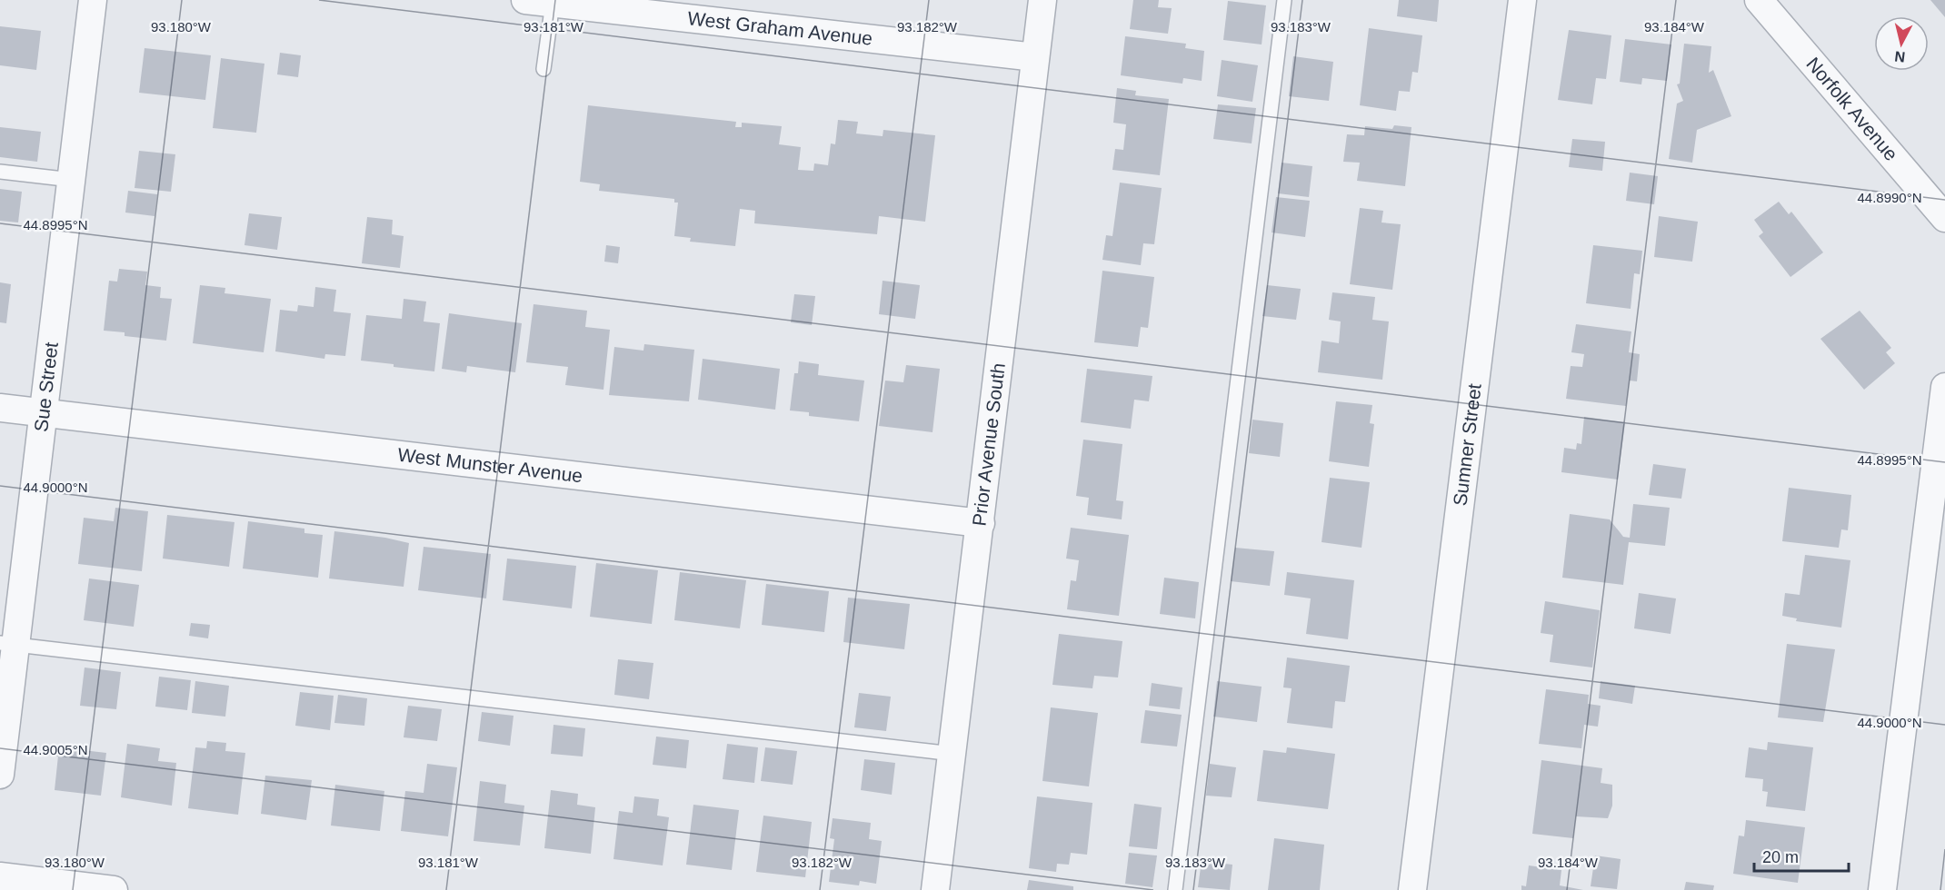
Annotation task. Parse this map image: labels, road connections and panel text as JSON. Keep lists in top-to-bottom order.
{
  "streets": {
    "street": [
      "West Graham Avenue",
      "Norfolk Avenue",
      "Sue Street",
      "Prior Avenue South",
      "Sumner Street",
      "West Munster Avenue"
    ]
  },
  "crossings": [
    ["West Graham Avenue", "Prior Avenue South"],
    ["Sue Street", "West Munster Avenue"],
    ["Prior Avenue South", "West Munster Avenue"]
  ],
  "scale_bar": "20 m",
  "north": "bottom",
  "coordinates": [
    "93.180°W",
    "93.181°W",
    "93.182°W",
    "93.183°W",
    "93.184°W",
    "44.8990°N",
    "44.8995°N",
    "44.9000°N",
    "44.9005°N"
  ]
}
